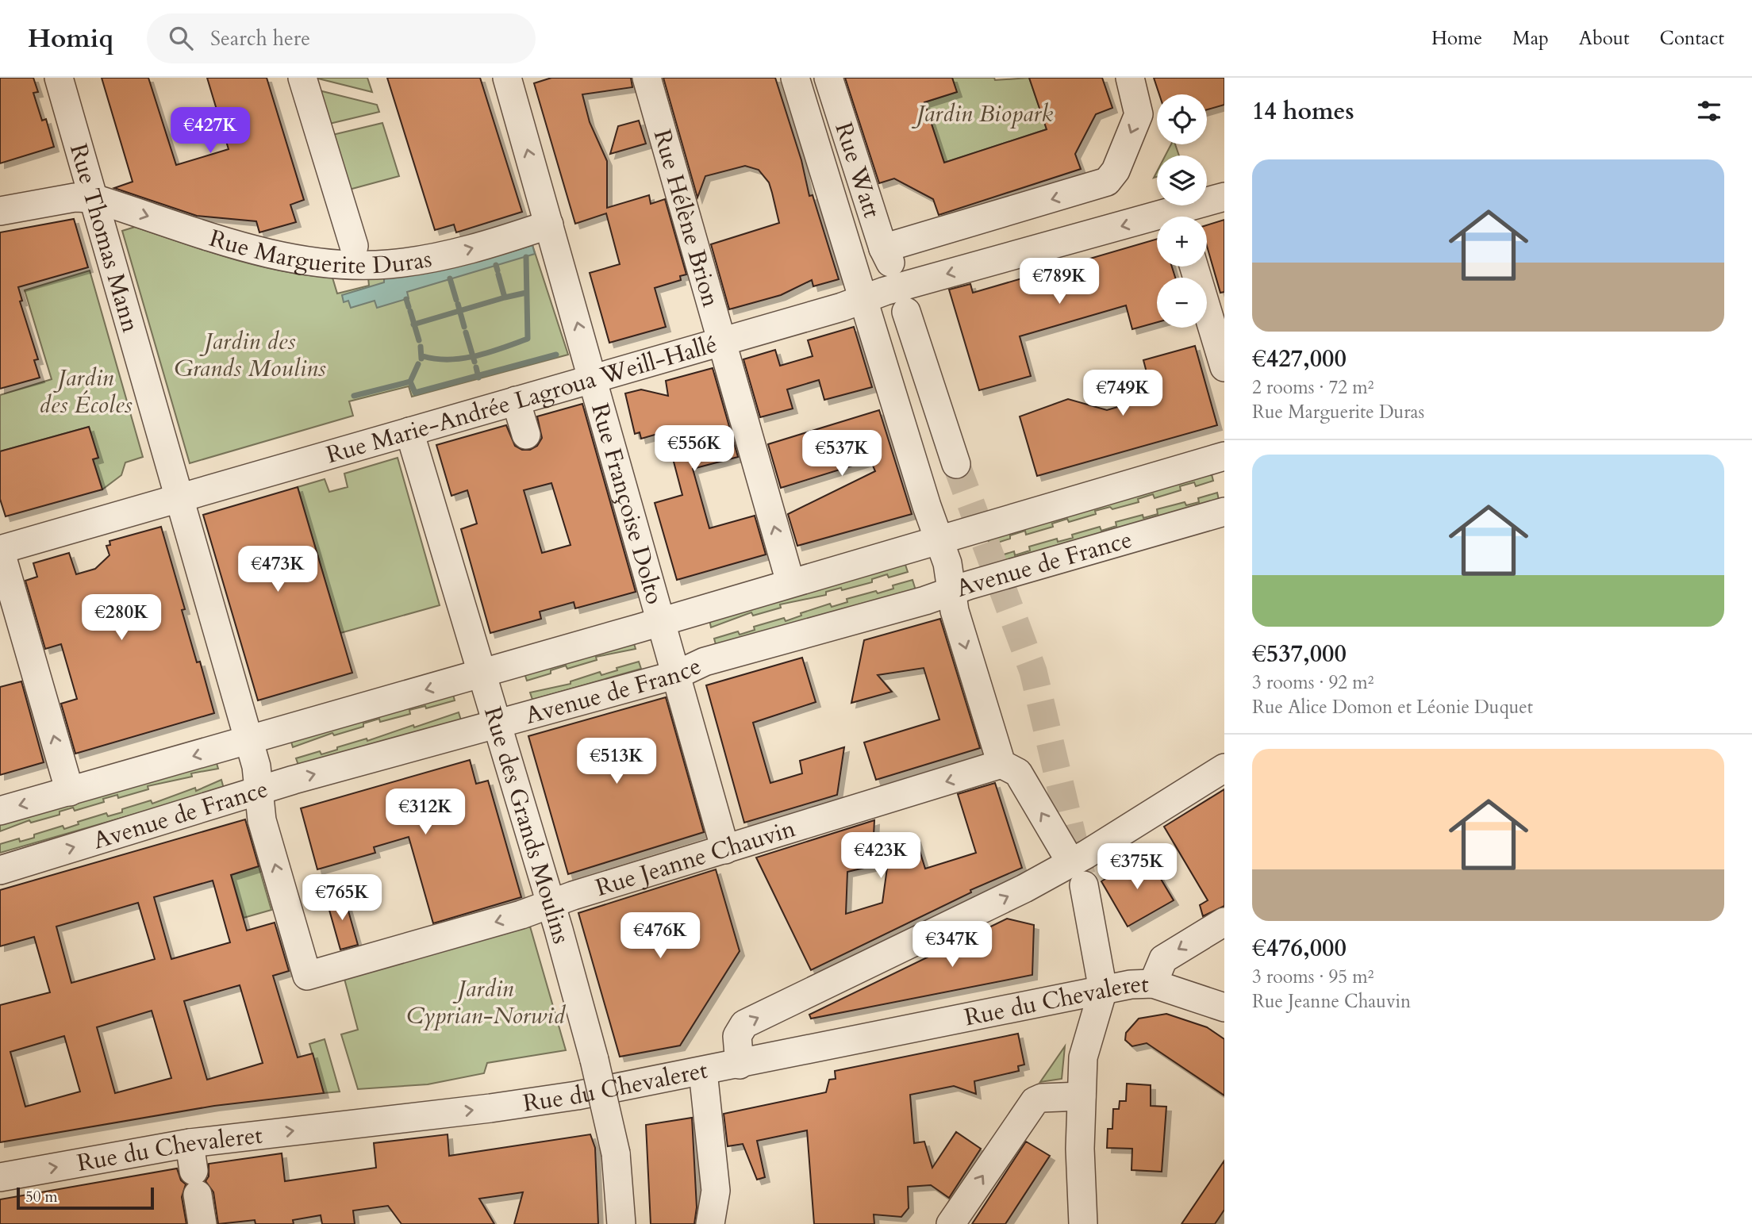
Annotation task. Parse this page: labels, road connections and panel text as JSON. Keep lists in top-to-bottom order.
{
  "streets": {
    "street": [
      "Rue Watt",
      "Rue Hélène Brion",
      "Rue Thomas Mann",
      "Rue Marguerite Duras",
      "Rue Marie-Andrée Lagroua Weill-Hallé",
      "Rue Françoise Dolto",
      "Avenue de France",
      "Rue des Grands Moulins",
      "Rue Jeanne Chauvin",
      "Rue du Chevaleret"
    ]
  },
  "crossings": [
    ["Rue Hélène Brion", "Rue Marie-Andrée Lagroua Weill-Hallé"],
    ["Rue Thomas Mann", "Rue Marguerite Duras"],
    ["Rue Thomas Mann", "Rue Marie-Andrée Lagroua Weill-Hallé"],
    ["Rue Thomas Mann", "Avenue de France"],
    ["Rue Thomas Mann", "Rue Jeanne Chauvin"],
    ["Rue Marguerite Duras", "Rue Françoise Dolto"],
    ["Rue Marie-Andrée Lagroua Weill-Hallé", "Rue Françoise Dolto"],
    ["Rue Marie-Andrée Lagroua Weill-Hallé", "Rue des Grands Moulins"],
    ["Rue Françoise Dolto", "Avenue de France"],
    ["Rue Françoise Dolto", "Rue Jeanne Chauvin"],
    ["Avenue de France", "Rue des Grands Moulins"],
    ["Rue des Grands Moulins", "Rue Jeanne Chauvin"]
  ],
  "one_way": ["Rue Marguerite Duras", "Rue du Chevaleret"],
  "parks": [
    "Jardin Biopark",
    "Jardin des Grands Moulins",
    "Jardin des Écoles",
    "Jardin Cyprian-Norwid"
  ],
  "scale_bar": "50 m",
  "page": {
    "header": "Homiq",
    "search": "Search here",
    "nav": [
      "Home",
      "Map",
      "About",
      "Contact"
    ],
    "heading": "14 homes",
    "map_buttons": ["+", "−"],
    "price": [
      "€427K",
      "€789K",
      "€749K",
      "€556K",
      "€537K",
      "€473K",
      "€280K",
      "€513K",
      "€312K",
      "€423K",
      "€375K",
      "€765K",
      "€476K",
      "€347K"
    ],
    "list": [
      {
        "name": "€427,000",
        "note": "2 rooms · 72 m² · Rue Marguerite Duras"
      },
      {
        "name": "€537,000",
        "note": "3 rooms · 92 m² · Rue Alice Domon et Léonie Duquet"
      },
      {
        "name": "€476,000",
        "note": "3 rooms · 95 m² · Rue Jeanne Chauvin"
      }
    ],
    "scale": "50 m"
  }
}
